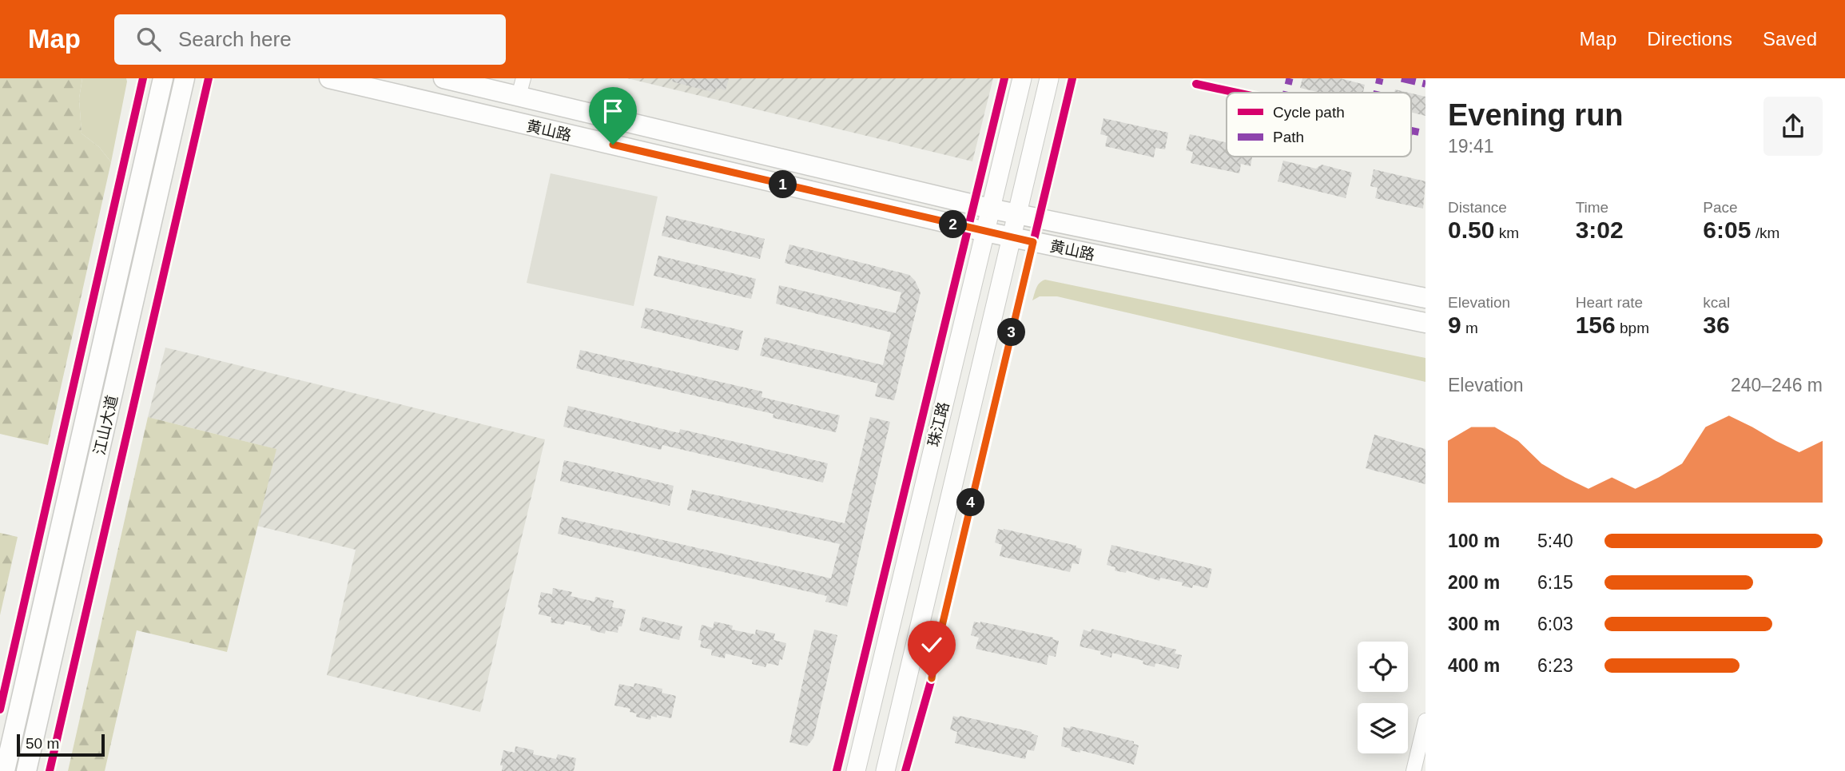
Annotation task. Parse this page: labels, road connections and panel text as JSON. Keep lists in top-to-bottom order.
{
  "streets": {
    "main road": ["黄山路", "江山大道"],
    "street": ["珠江路"]
  },
  "crossings": [
    ["黄山路", "珠江路"]
  ],
  "legend": ["Cycle path", "Path"],
  "scale_bar": "50 m",
  "page": {
    "header": "Map",
    "search": "Search here",
    "nav": ["Map", "Directions", "Saved"],
    "heading": ["Evening run", "19:41"],
    "pins": [
      "1",
      "2",
      "3",
      "4"
    ],
    "stats": [
      ["Distance", "0.50 km"],
      ["Time", "3:02"],
      ["Pace", "6:05 /km"],
      ["Elevation", "9 m"],
      ["Heart rate", "156 bpm"],
      ["kcal", "36"]
    ],
    "chart": ["Elevation", "240–246 m"],
    "list": [
      {
        "name": "100 m",
        "note": "5:40"
      },
      {
        "name": "200 m",
        "note": "6:15"
      },
      {
        "name": "300 m",
        "note": "6:03"
      },
      {
        "name": "400 m",
        "note": "6:23"
      }
    ],
    "scale": "50 m"
  }
}
